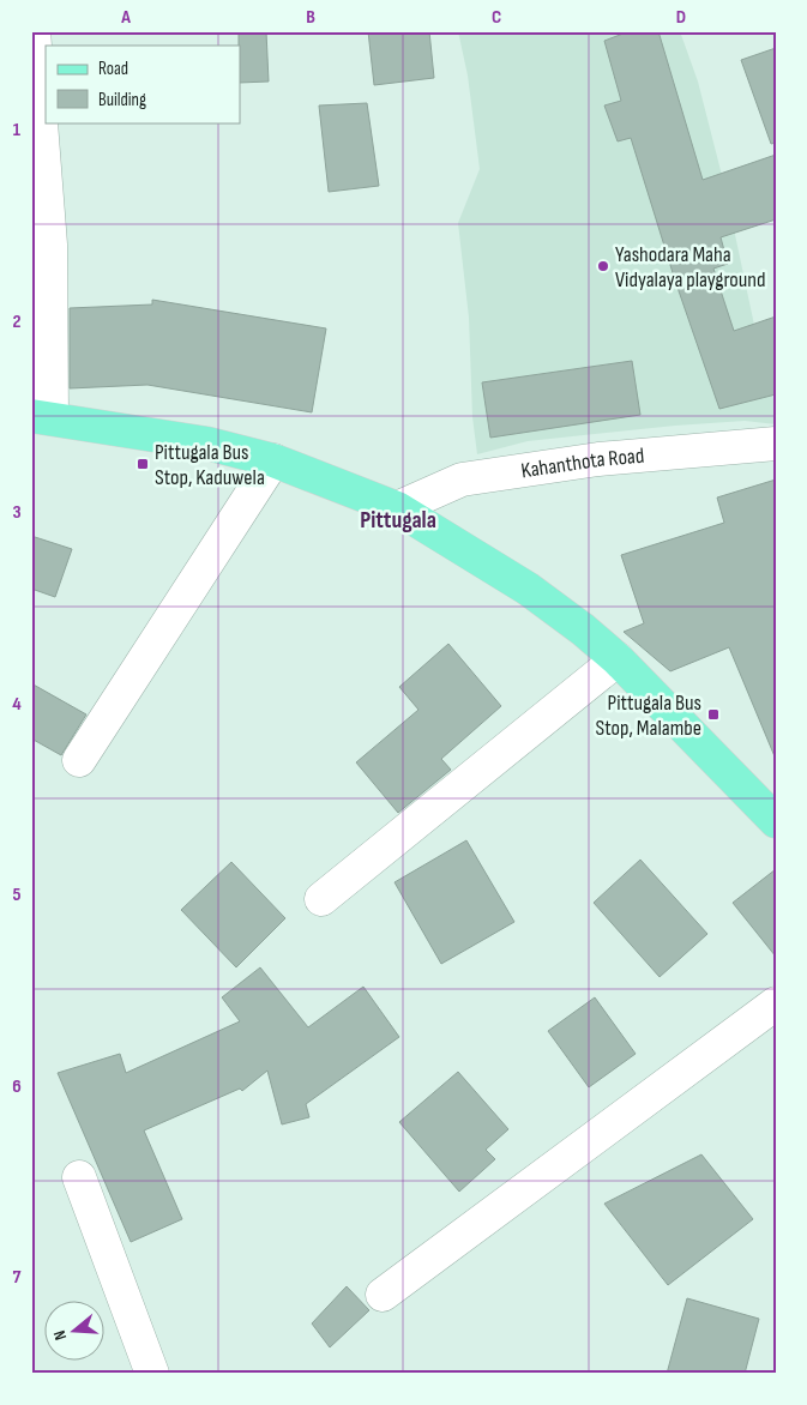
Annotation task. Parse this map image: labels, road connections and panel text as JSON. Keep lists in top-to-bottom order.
{
  "streets": {
    "street": ["Kahanthota Road"]
  },
  "districts": ["Pittugala"],
  "places": {
    "other": ["Yashodara Maha Vidyalaya playground"],
    "transit": ["Pittugala Bus Stop, Kaduwela", "Pittugala Bus Stop, Malambe"]
  },
  "legend": ["Road", "Building"],
  "north": "left",
  "grid": {
    "columns": [
      "A",
      "B",
      "C",
      "D"
    ],
    "rows": [
      "1",
      "2",
      "3",
      "4",
      "5",
      "6",
      "7"
    ]
  }
}
